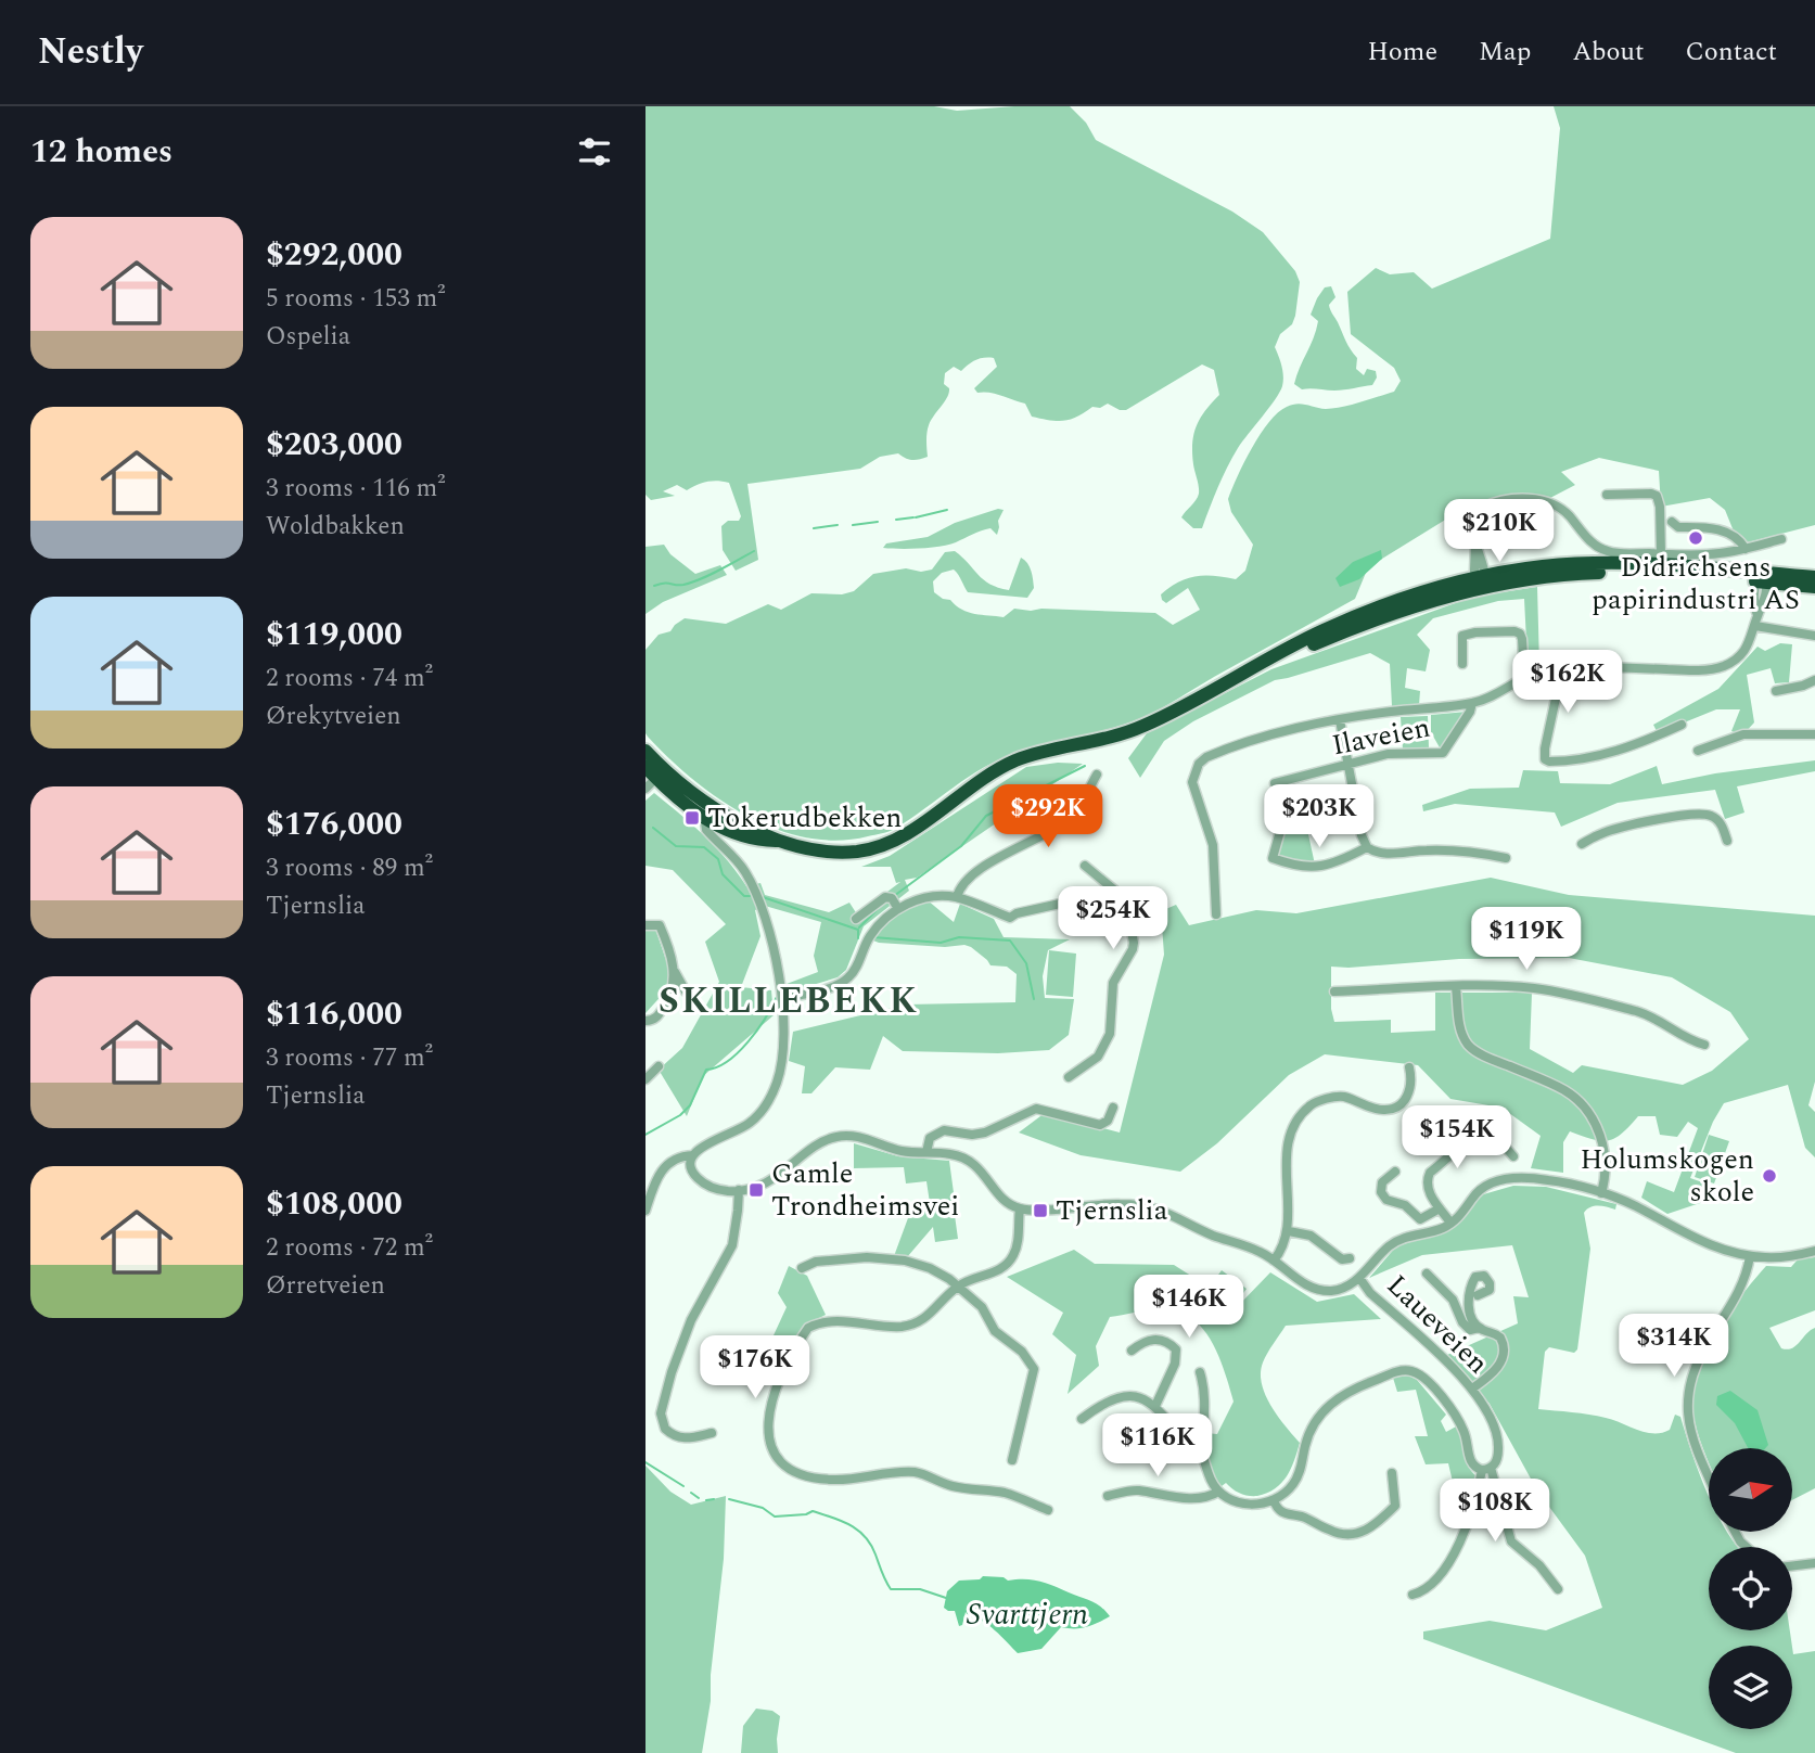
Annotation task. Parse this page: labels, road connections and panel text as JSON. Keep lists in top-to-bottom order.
{
  "streets": {
    "street": ["Ilaveien", "Laueveien"]
  },
  "districts": ["SKILLEBEKK"],
  "water": ["Svarttjern"],
  "places": {
    "other": ["Didrichsens papirindustri AS", "Holumskogen skole"],
    "transit": ["Tokerudbekken", "Gamle Trondheimsvei", "Tjernslia"]
  },
  "north": "right",
  "page": {
    "header": "Nestly",
    "nav": [
      "Home",
      "Map",
      "About",
      "Contact"
    ],
    "heading": "12 homes",
    "list": [
      {
        "name": "$292,000",
        "note": "5 rooms · 153 m² · Ospelia"
      },
      {
        "name": "$203,000",
        "note": "3 rooms · 116 m² · Woldbakken"
      },
      {
        "name": "$119,000",
        "note": "2 rooms · 74 m² · Ørekytveien"
      },
      {
        "name": "$176,000",
        "note": "3 rooms · 89 m² · Tjernslia"
      },
      {
        "name": "$116,000",
        "note": "3 rooms · 77 m² · Tjernslia"
      },
      {
        "name": "$108,000",
        "note": "2 rooms · 72 m² · Ørretveien"
      }
    ],
    "price": [
      "$210K",
      "$162K",
      "$292K",
      "$203K",
      "$254K",
      "$119K",
      "$154K",
      "$146K",
      "$314K",
      "$176K",
      "$116K",
      "$108K"
    ]
  }
}
